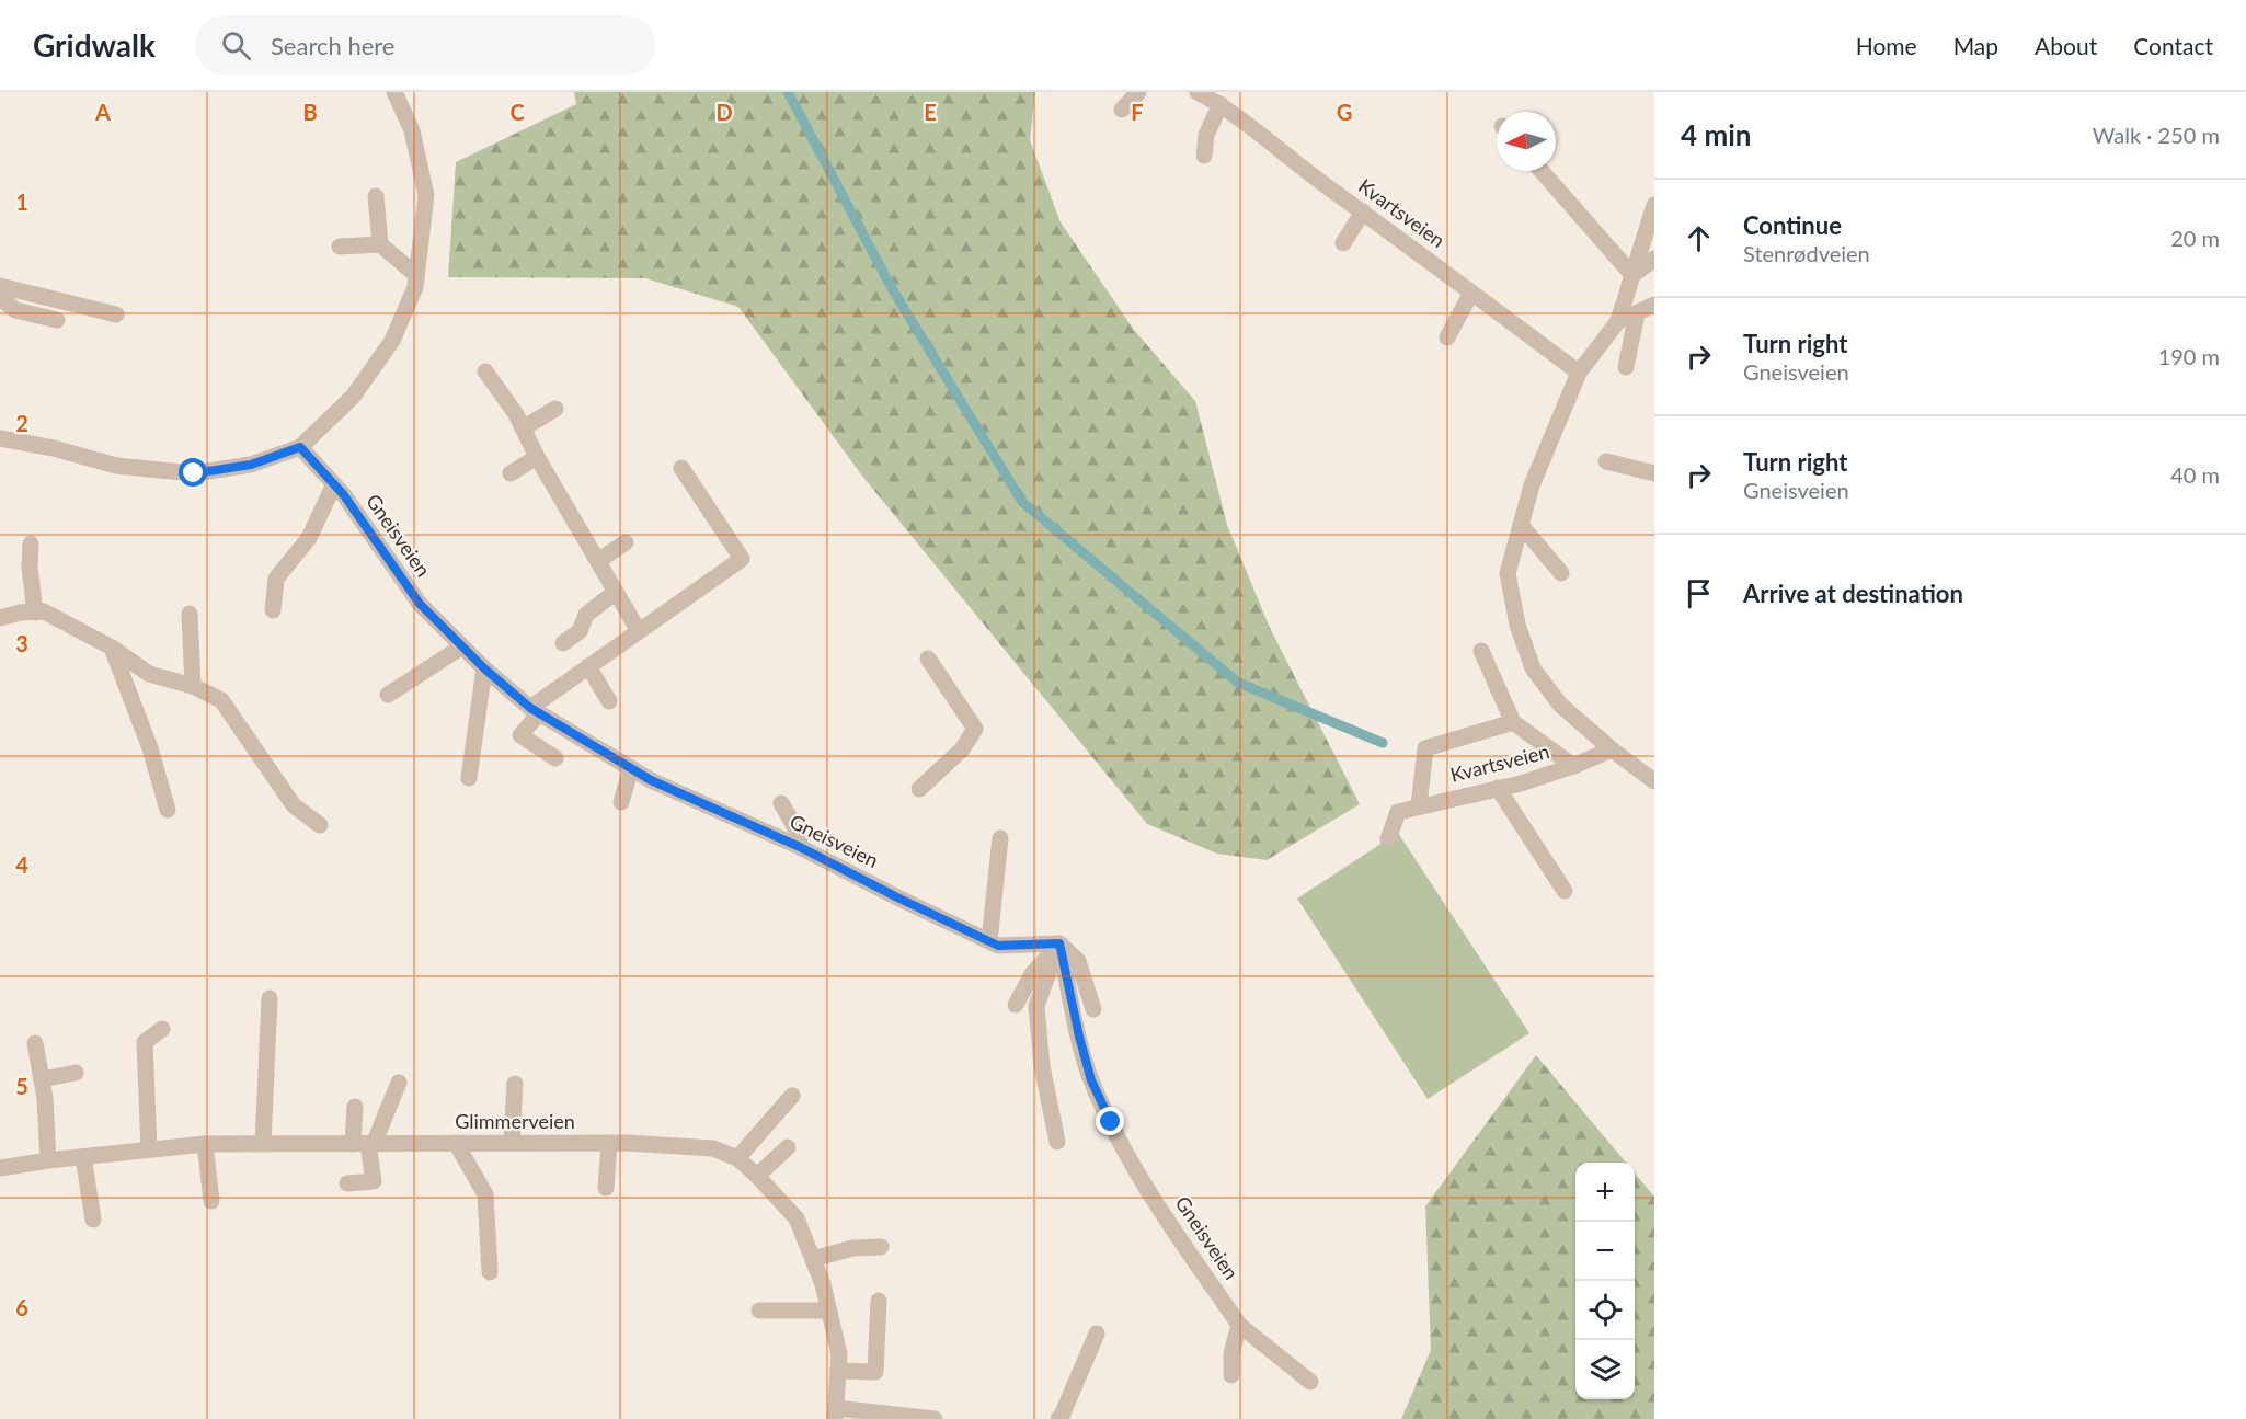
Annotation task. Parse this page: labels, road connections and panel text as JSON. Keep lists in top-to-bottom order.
{
  "streets": {
    "street": ["Kvartsveien", "Gneisveien", "Glimmerveien"]
  },
  "north": "left",
  "page": {
    "header": "Gridwalk",
    "search": "Search here",
    "nav": [
      "Home",
      "Map",
      "About",
      "Contact"
    ],
    "heading": ["4 min", "Walk · 250 m"],
    "list": [
      ["Continue", "Stenrødveien", "20 m"],
      ["Turn right", "Gneisveien", "190 m"],
      ["Turn right", "Gneisveien", "40 m"],
      "Arrive at destination"
    ],
    "map_buttons": ["+", "−"]
  },
  "grid": {
    "columns": [
      "A",
      "B",
      "C",
      "D",
      "E",
      "F",
      "G"
    ],
    "rows": [
      "1",
      "2",
      "3",
      "4",
      "5",
      "6"
    ]
  }
}
